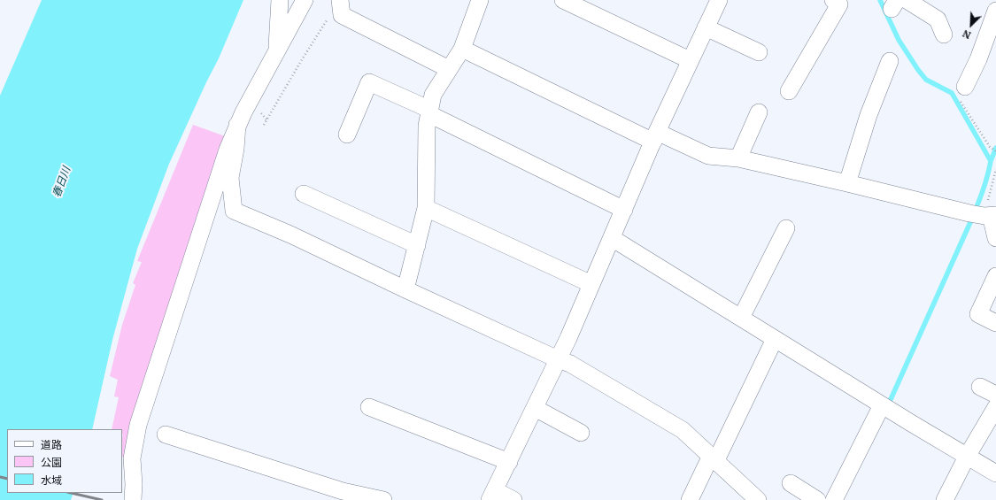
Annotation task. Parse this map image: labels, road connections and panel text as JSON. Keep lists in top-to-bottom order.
{
  "water": ["春日川"],
  "legend": ["道路", "公園", "水域"],
  "north": "bottom left"
}
